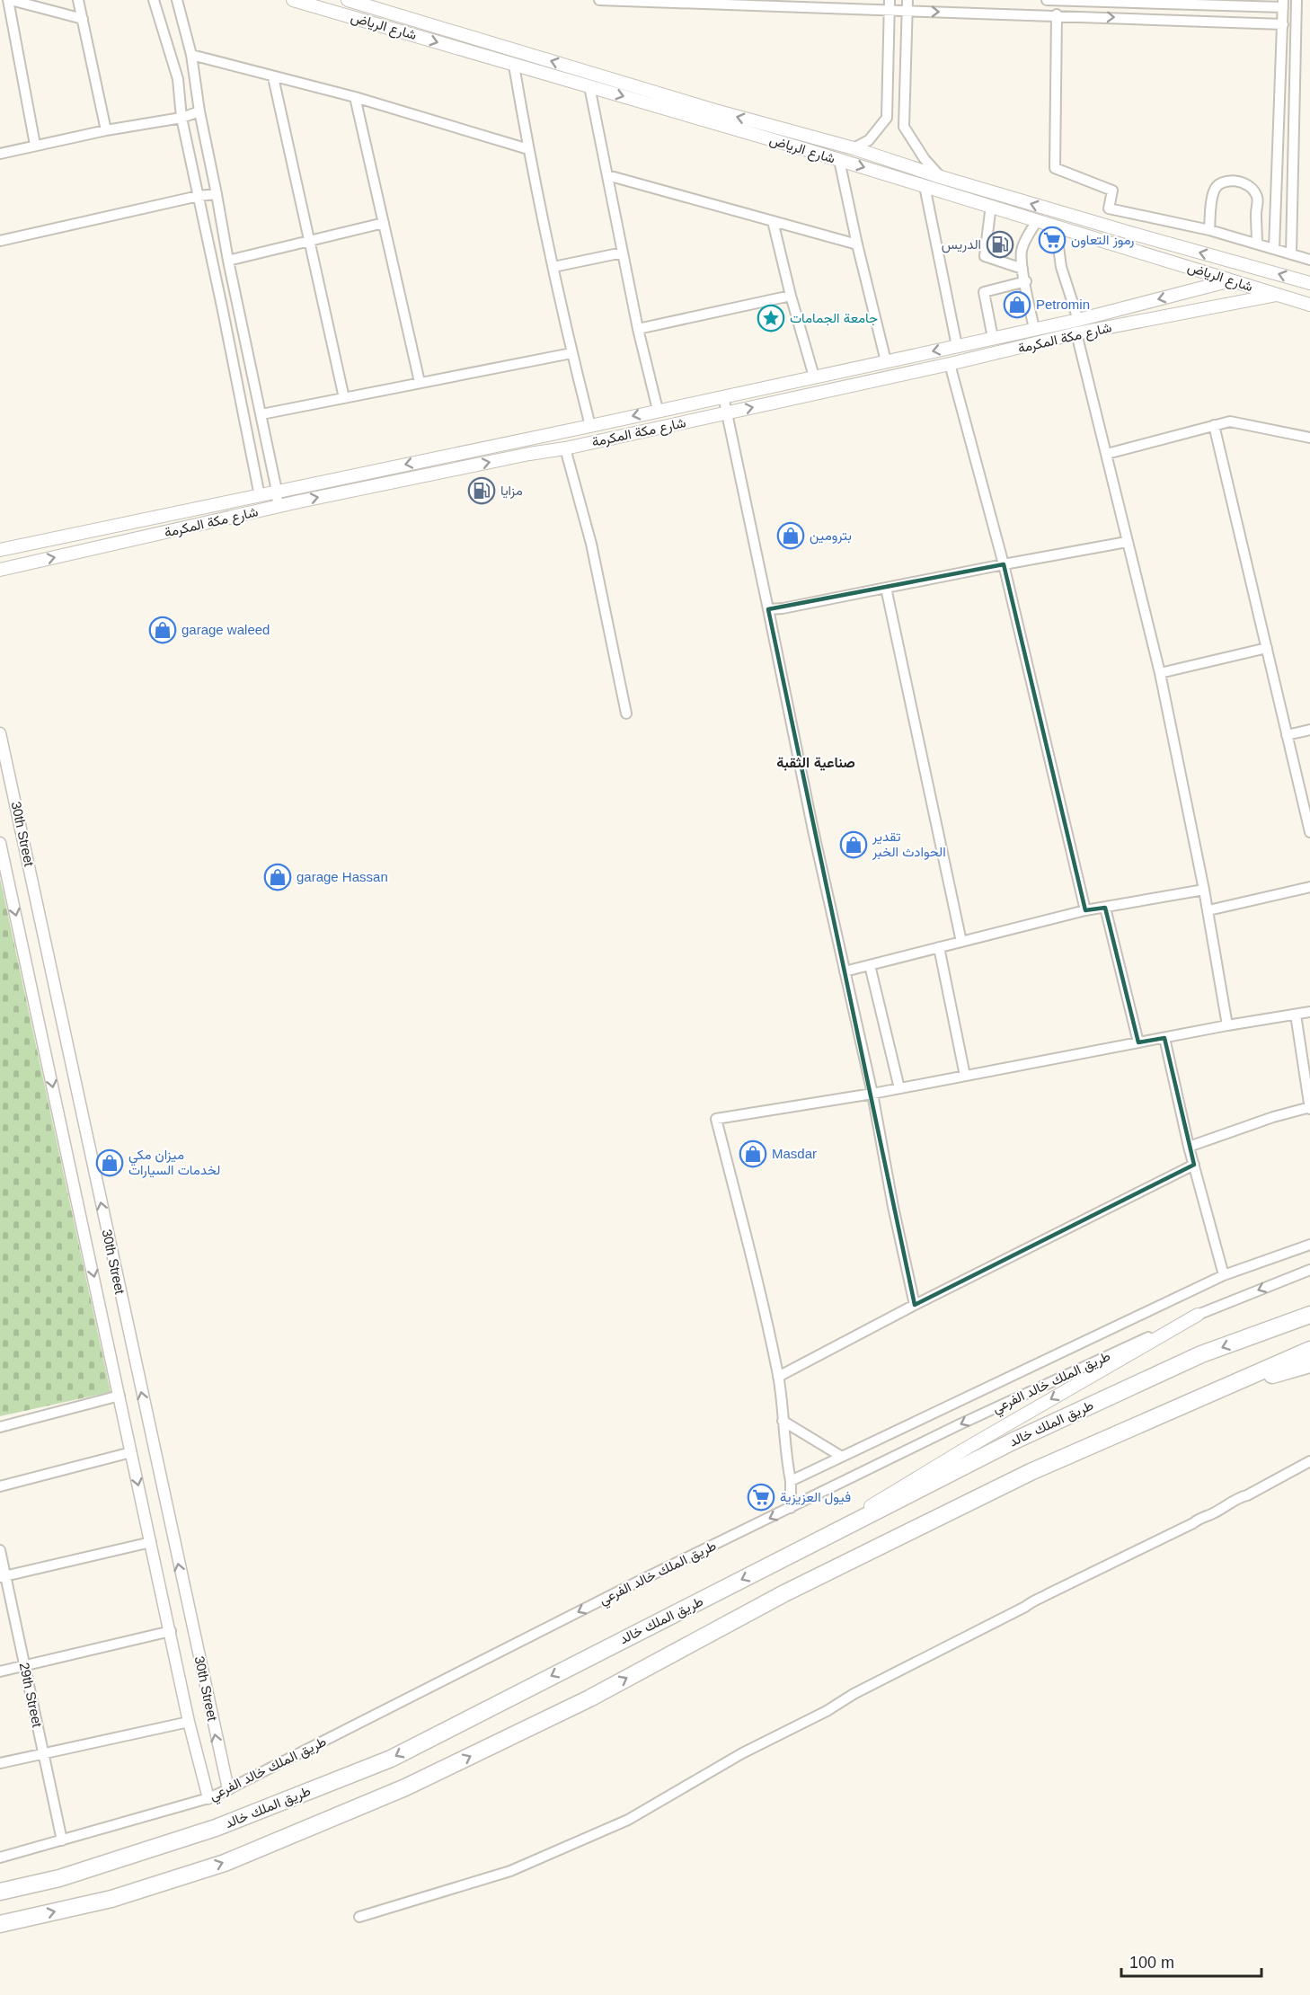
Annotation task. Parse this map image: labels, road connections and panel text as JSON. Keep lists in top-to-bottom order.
{
  "streets": {
    "highway": ["طريق الملك خالد"],
    "main road": ["شارع الرياض", "شارع مكة المكرمة"],
    "street": ["30th Street", "طريق الملك خالد الفرعي", "29th Street"]
  },
  "crossings": [
    ["شارع الرياض", "شارع مكة المكرمة"],
    ["30th Street", "طريق الملك خالد الفرعي"],
    ["طريق الملك خالد الفرعي", "29th Street"]
  ],
  "districts": ["صناعية الثقبة"],
  "places": {
    "supermarket": ["رموز التعاون", "فيول العزيزية"],
    "fuel station": ["الدريس", "مزايا"],
    "shop": [
      "Petromin",
      "بترومين",
      "garage waleed",
      "تقدير الحوادث الخبر",
      "garage Hassan",
      "Masdar",
      "ميزان مكي لخدمات السيارات"
    ],
    "place": ["جامعة الجمامات"]
  },
  "scale_bar": "100 m"
}
